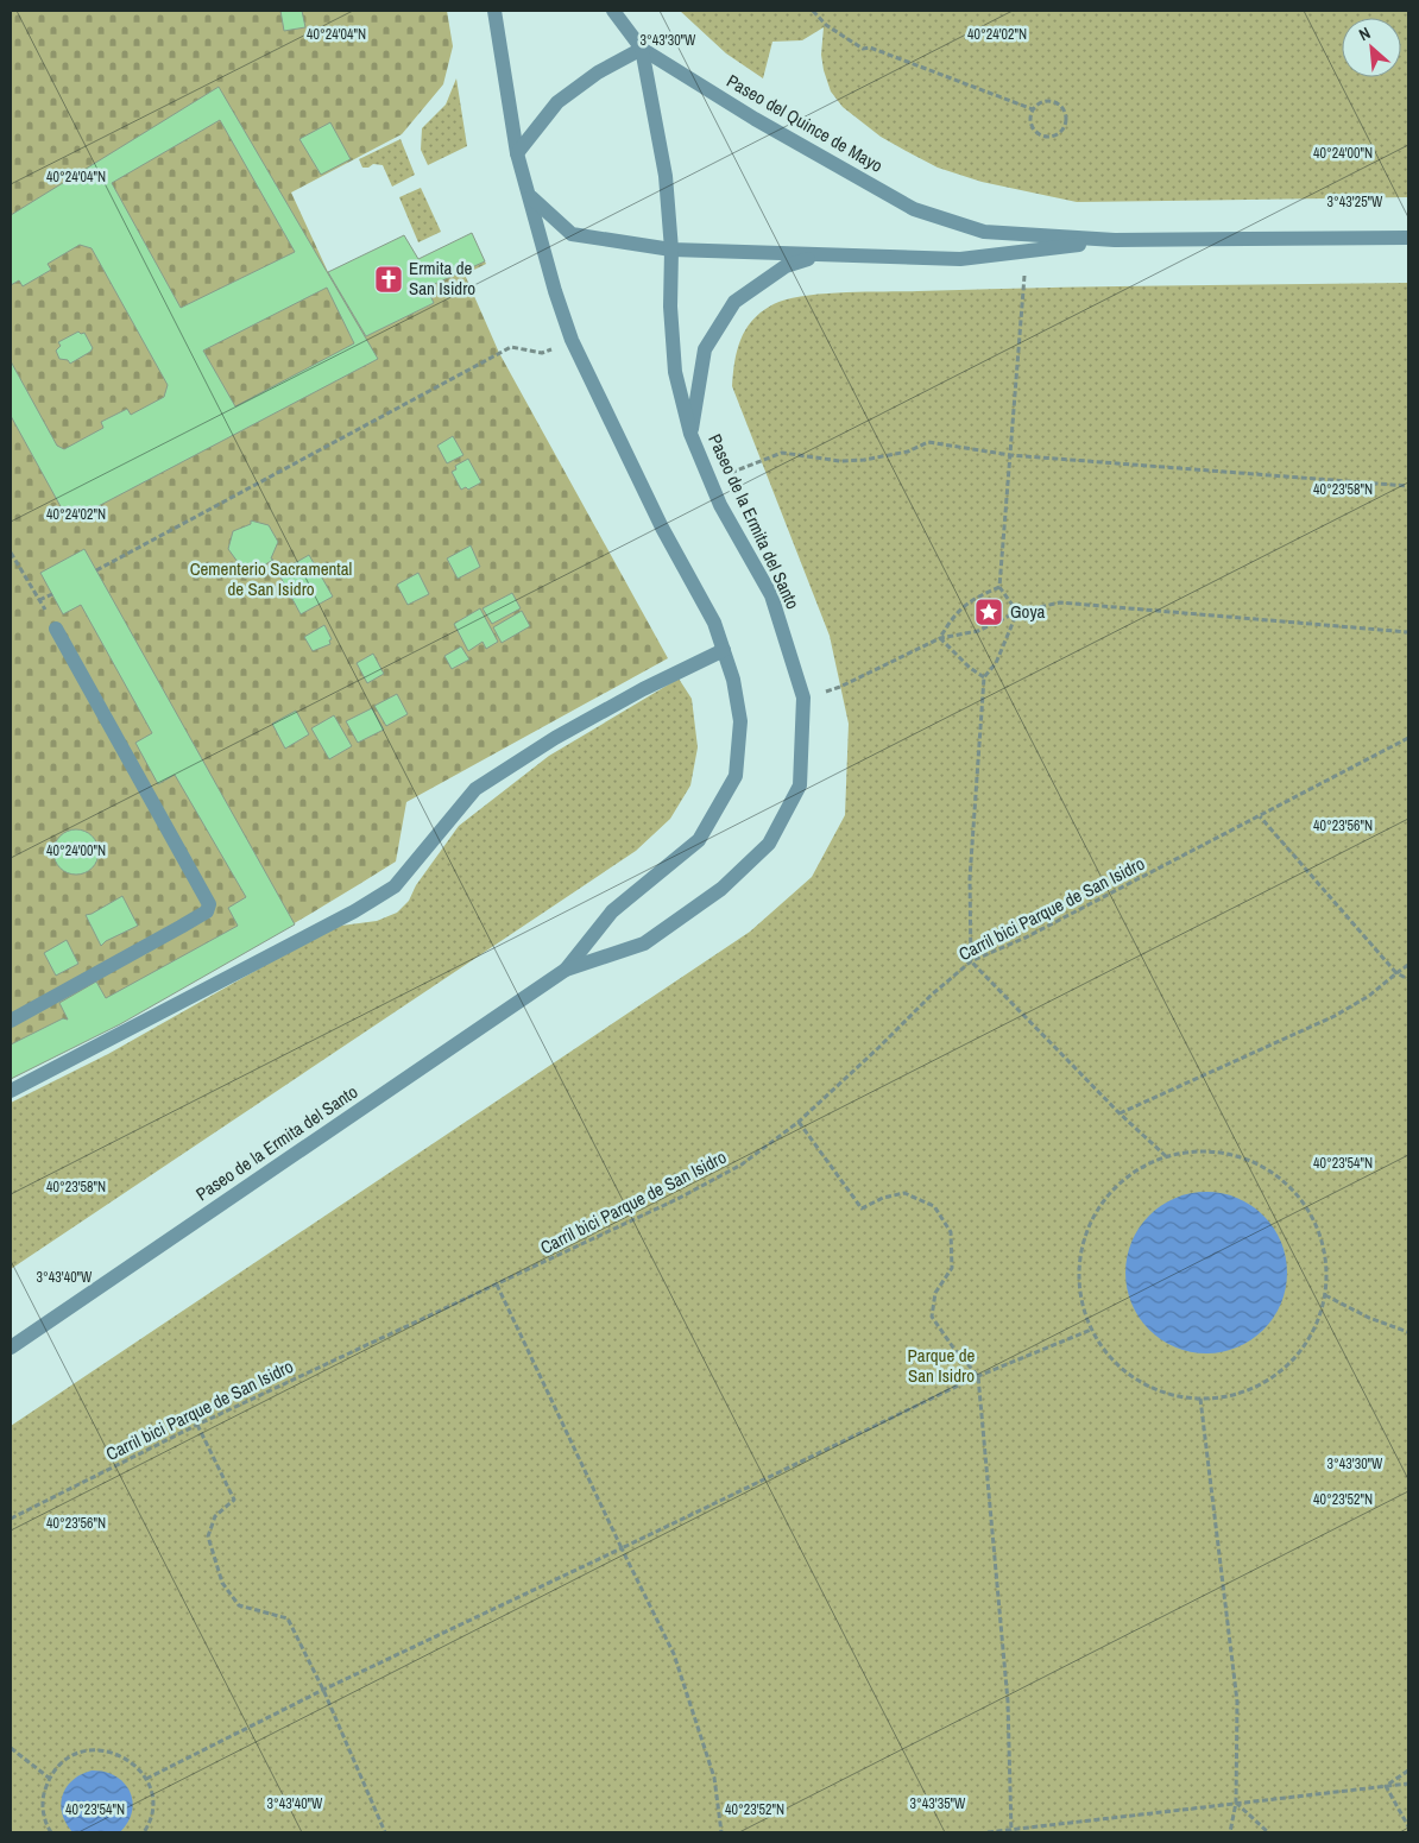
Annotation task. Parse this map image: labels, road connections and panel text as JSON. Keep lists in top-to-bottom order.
{
  "streets": {
    "street": ["Paseo del Quince de Mayo", "Paseo de la Ermita del Santo"],
    "path": ["Carril bici Parque de San Isidro"]
  },
  "crossings": [
    ["Paseo del Quince de Mayo", "Paseo de la Ermita del Santo"]
  ],
  "parks": ["Cementerio Sacramental de San Isidro", "Parque de San Isidro"],
  "places": {
    "church": ["Ermita de San Isidro"],
    "place": ["Goya"]
  },
  "north": "top left",
  "coordinates": [
    "40°24'04\"N",
    "40°24'02\"N",
    "3°43'30\"W",
    "40°24'00\"N",
    "3°43'25\"W",
    "40°23'58\"N",
    "40°23'56\"N",
    "40°23'54\"N",
    "3°43'40\"W",
    "40°23'52\"N",
    "3°43'35\"W"
  ]
}
